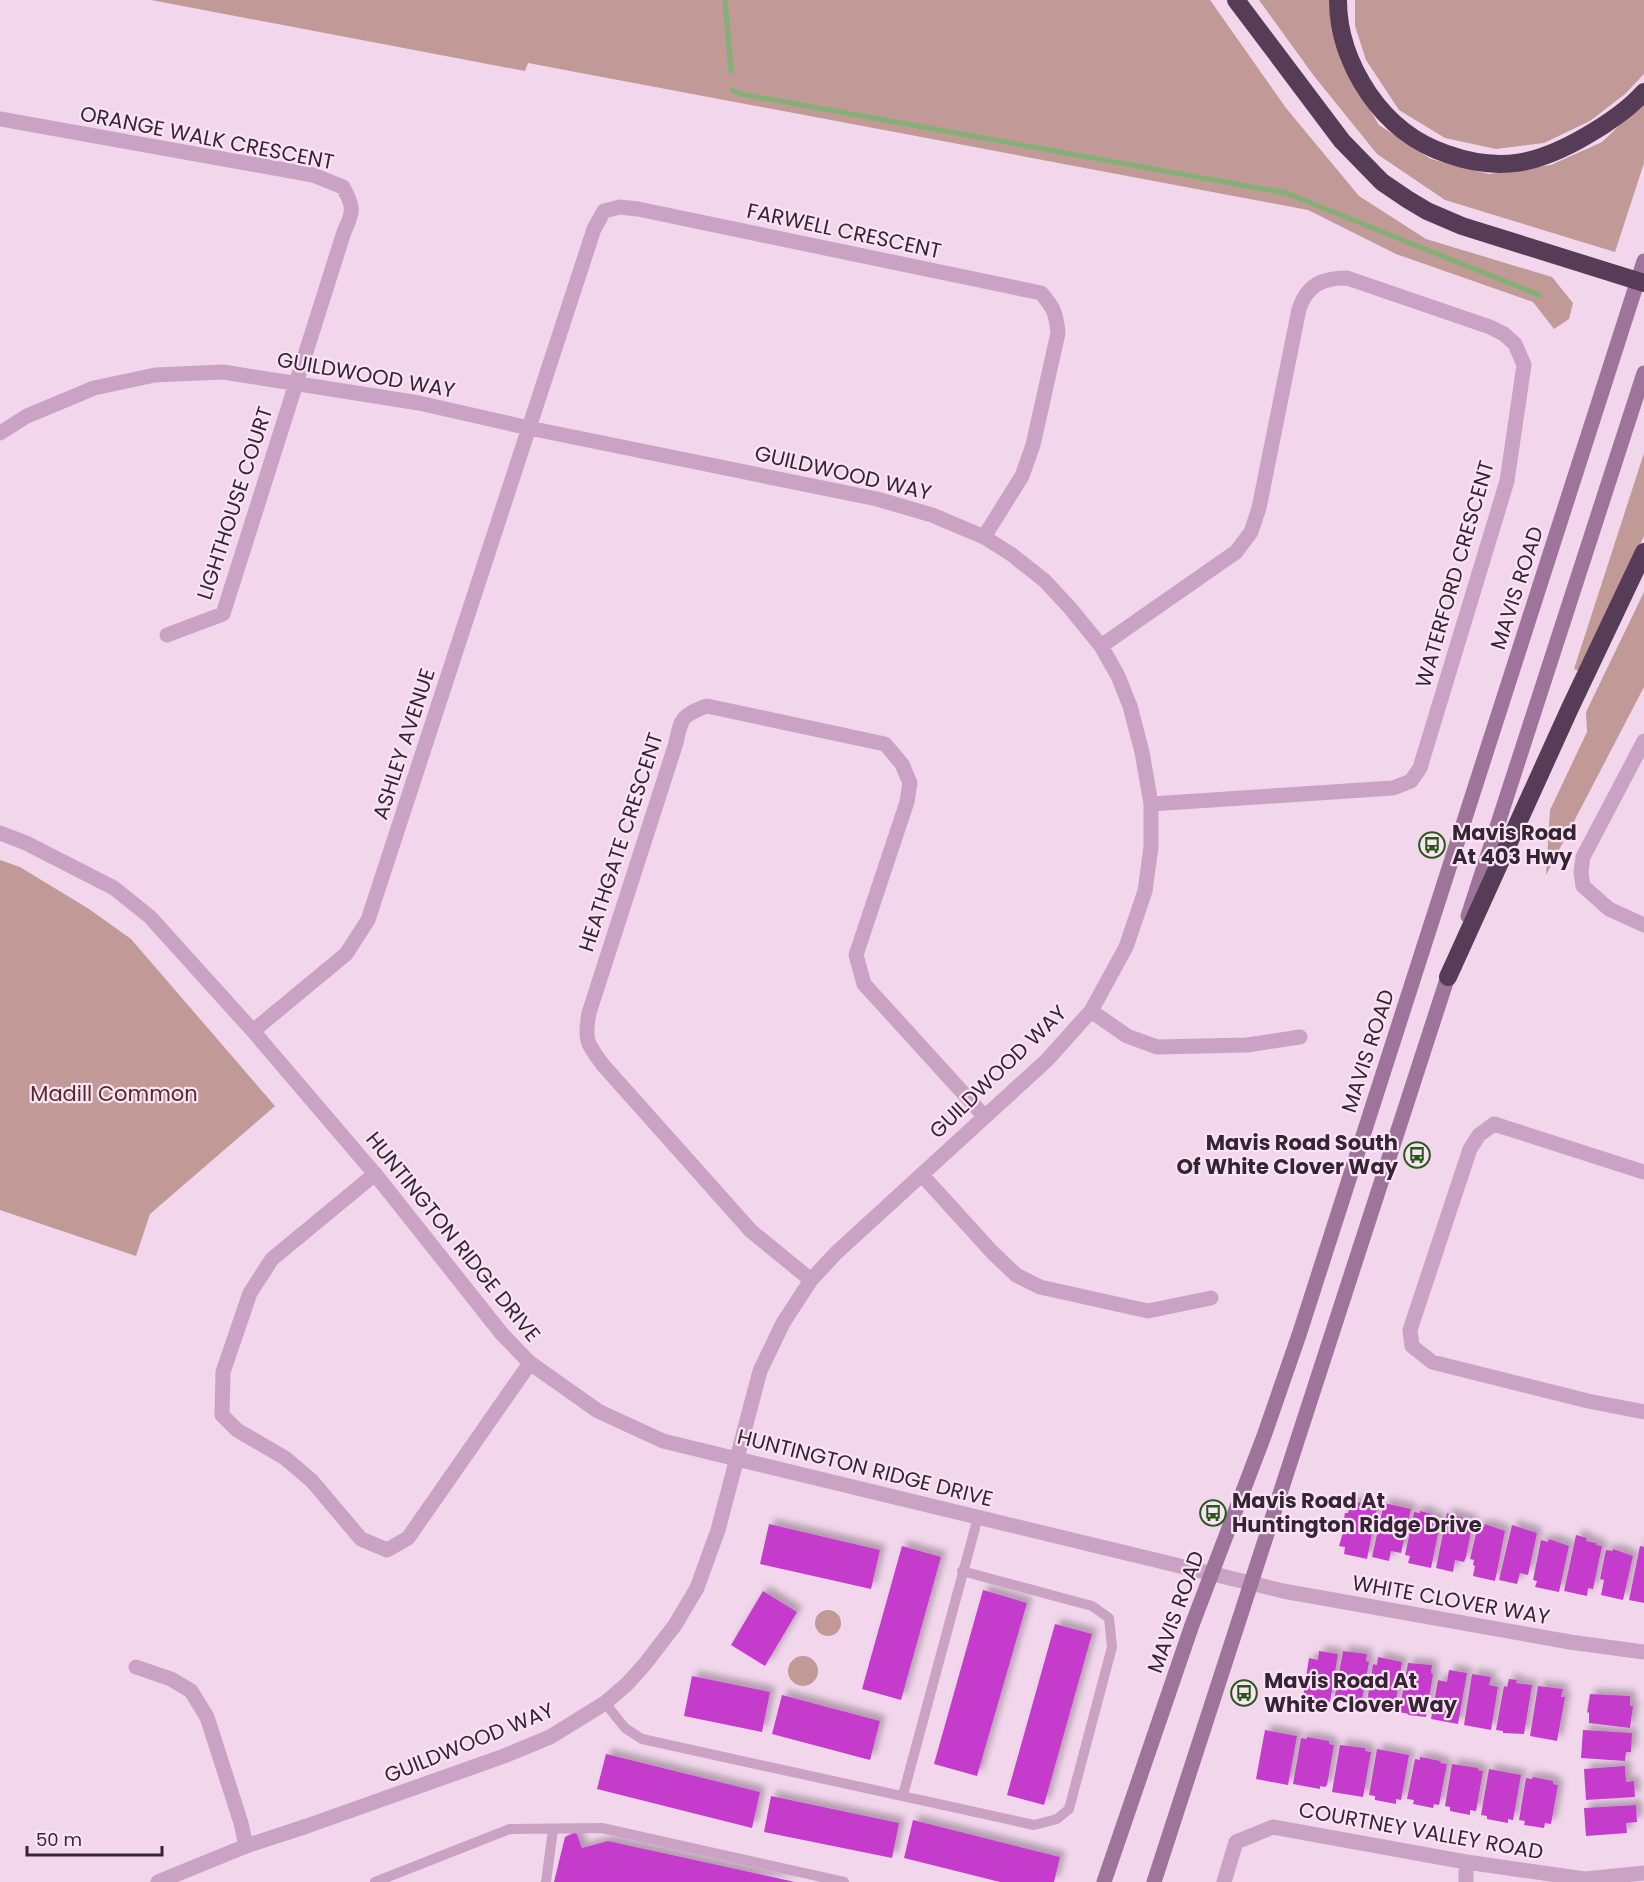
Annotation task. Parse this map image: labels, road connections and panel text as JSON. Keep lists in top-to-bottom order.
{
  "streets": {
    "main road": ["MAVIS ROAD"],
    "street": [
      "ORANGE WALK CRESCENT",
      "FARWELL CRESCENT",
      "GUILDWOOD WAY",
      "LIGHTHOUSE COURT",
      "WATERFORD CRESCENT",
      "ASHLEY AVENUE",
      "HEATHGATE CRESCENT",
      "HUNTINGTON RIDGE DRIVE",
      "WHITE CLOVER WAY",
      "COURTNEY VALLEY ROAD"
    ]
  },
  "crossings": [
    ["ORANGE WALK CRESCENT", "GUILDWOOD WAY"],
    ["ORANGE WALK CRESCENT", "LIGHTHOUSE COURT"],
    ["FARWELL CRESCENT", "GUILDWOOD WAY"],
    ["FARWELL CRESCENT", "ASHLEY AVENUE"],
    ["GUILDWOOD WAY", "LIGHTHOUSE COURT"],
    ["GUILDWOOD WAY", "WATERFORD CRESCENT"],
    ["GUILDWOOD WAY", "ASHLEY AVENUE"],
    ["GUILDWOOD WAY", "HEATHGATE CRESCENT"],
    ["GUILDWOOD WAY", "HUNTINGTON RIDGE DRIVE"],
    ["MAVIS ROAD", "HUNTINGTON RIDGE DRIVE"],
    ["ASHLEY AVENUE", "HUNTINGTON RIDGE DRIVE"],
    ["HUNTINGTON RIDGE DRIVE", "WHITE CLOVER WAY"]
  ],
  "parks": ["Madill Common"],
  "places": {
    "bus stop": [
      "Mavis Road At 403 Hwy",
      "Mavis Road South Of White Clover Way",
      "Mavis Road At Huntington Ridge Drive",
      "Mavis Road At White Clover Way"
    ]
  },
  "scale_bar": "50 m"
}
